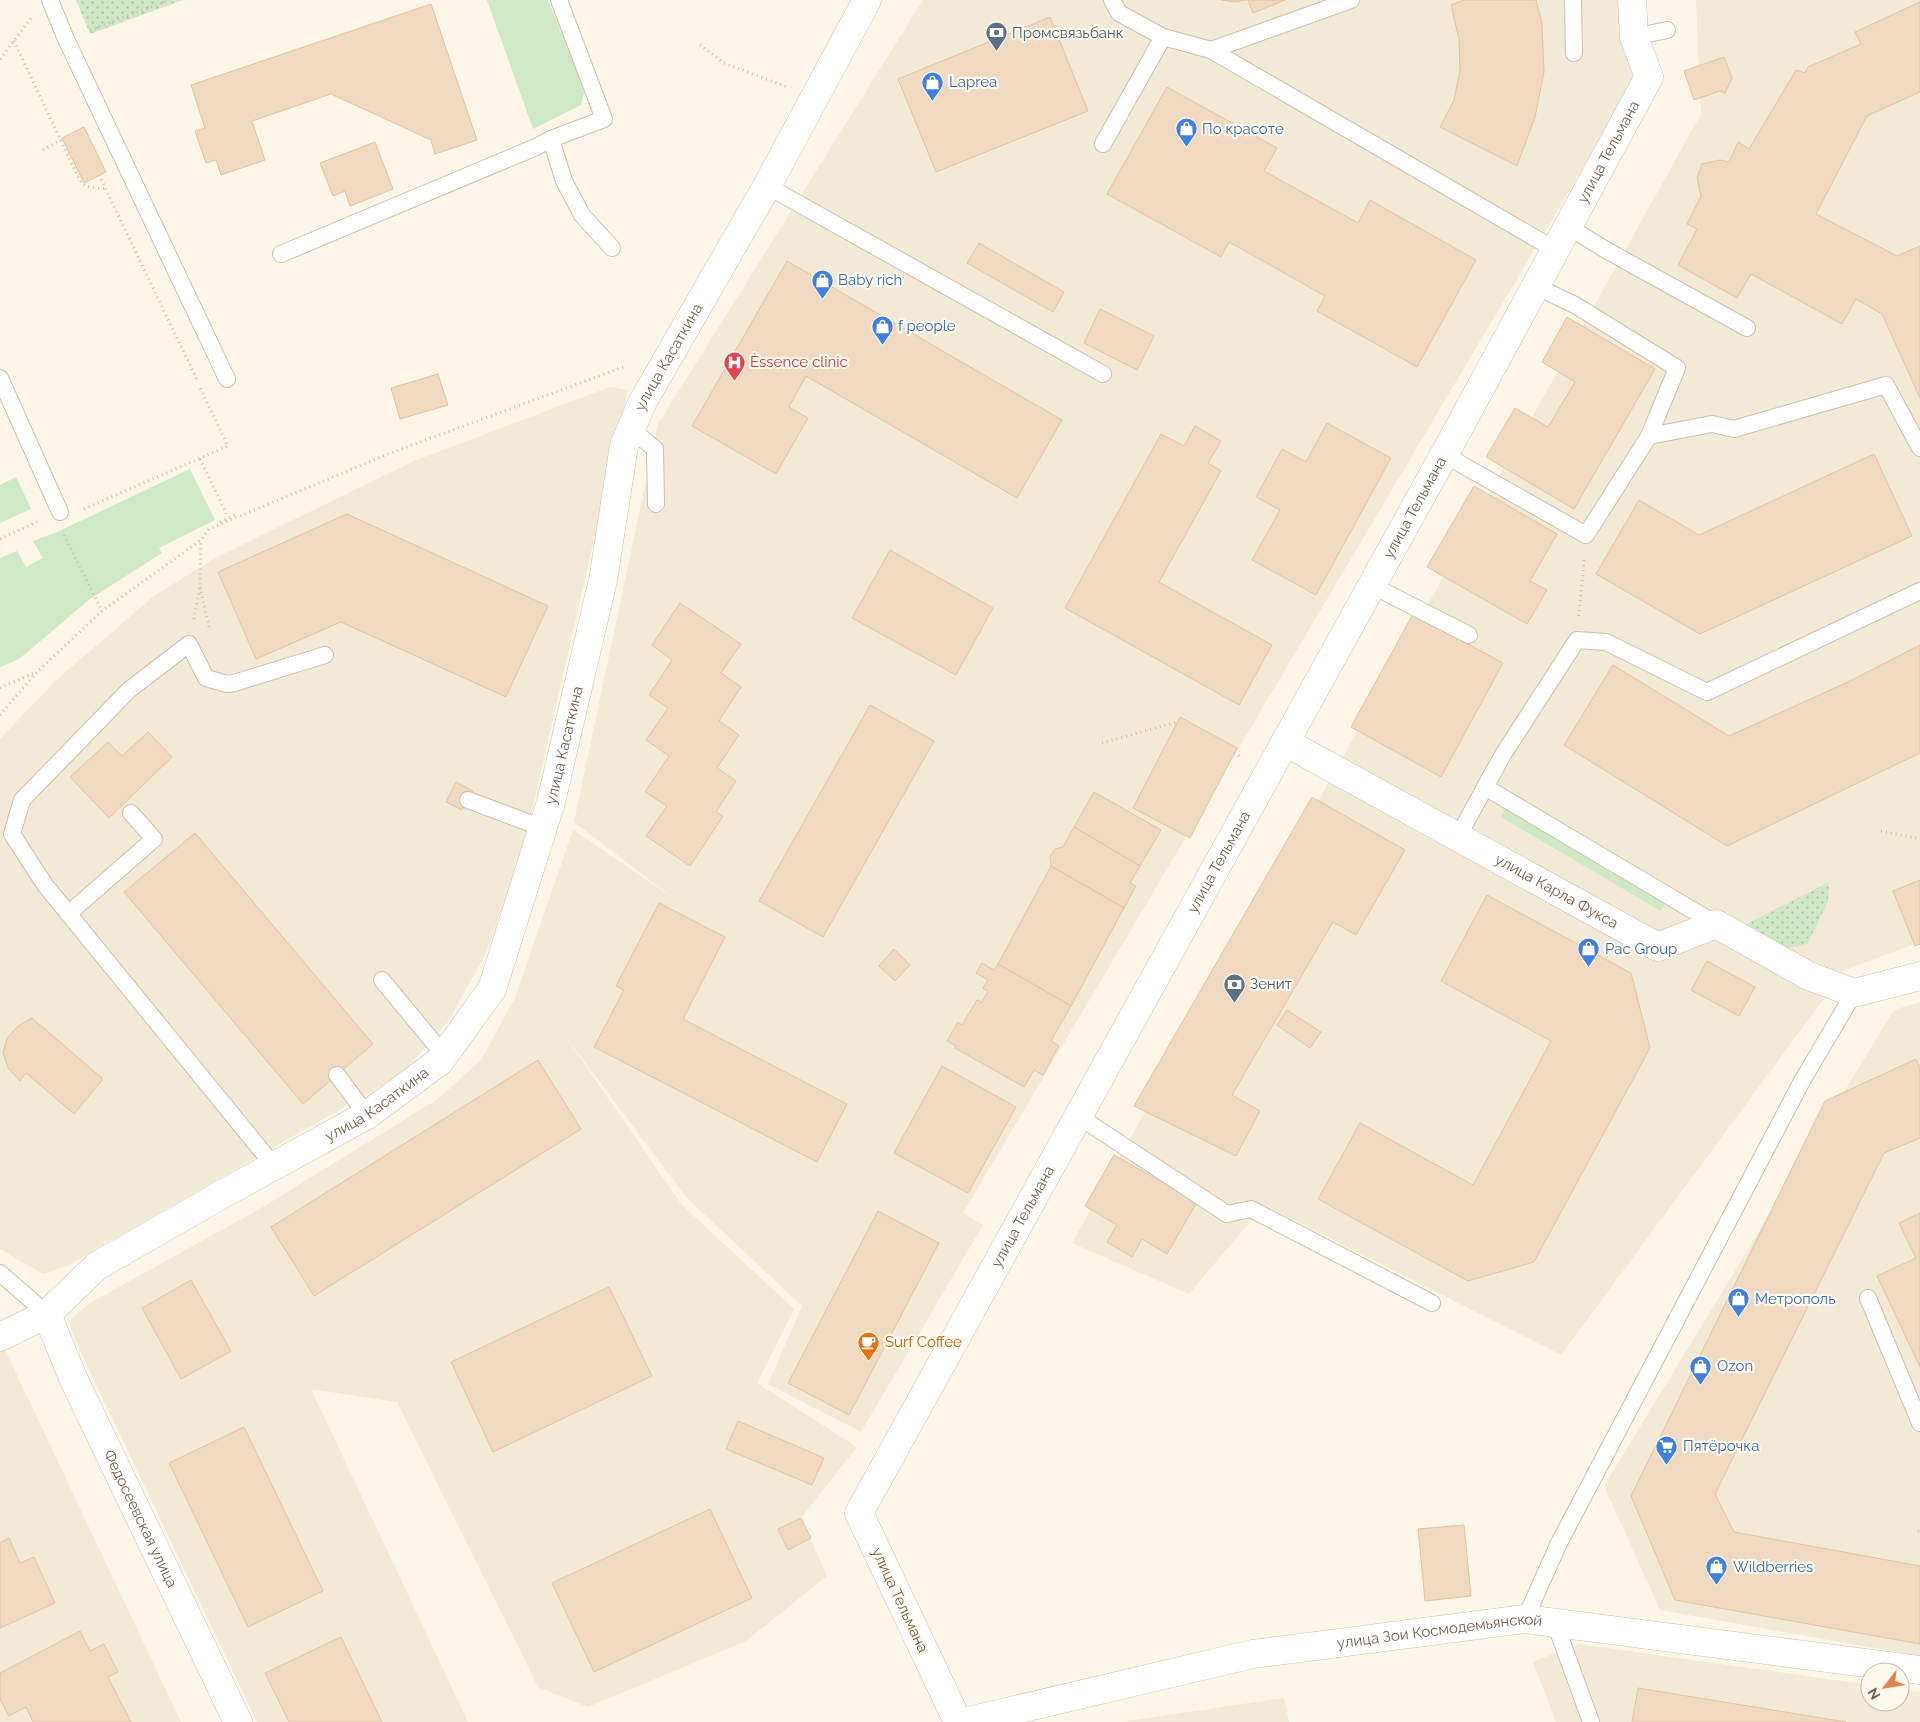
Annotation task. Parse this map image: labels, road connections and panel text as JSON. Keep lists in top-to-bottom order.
{
  "streets": {
    "street": [
      "улица Тельмана",
      "улица Касаткина",
      "улица Карла Фукса",
      "Федосеевская улица",
      "улица Зои Космодемьянской"
    ]
  },
  "crossings": [
    ["улица Тельмана", "улица Карла Фукса"],
    ["улица Касаткина", "Федосеевская улица"]
  ],
  "places": {
    "bank": ["Промсвязьбанк", "Зенит"],
    "shop": [
      "Laprea",
      "По красоте",
      "Baby rich",
      "f people",
      "Pac Group",
      "Метрополь",
      "Ozon",
      "Wildberries"
    ],
    "hospital": ["Èssence clinic"],
    "cafe": ["Surf Coffee"],
    "supermarket": ["Пятёрочка"]
  },
  "north": "bottom left"
}
